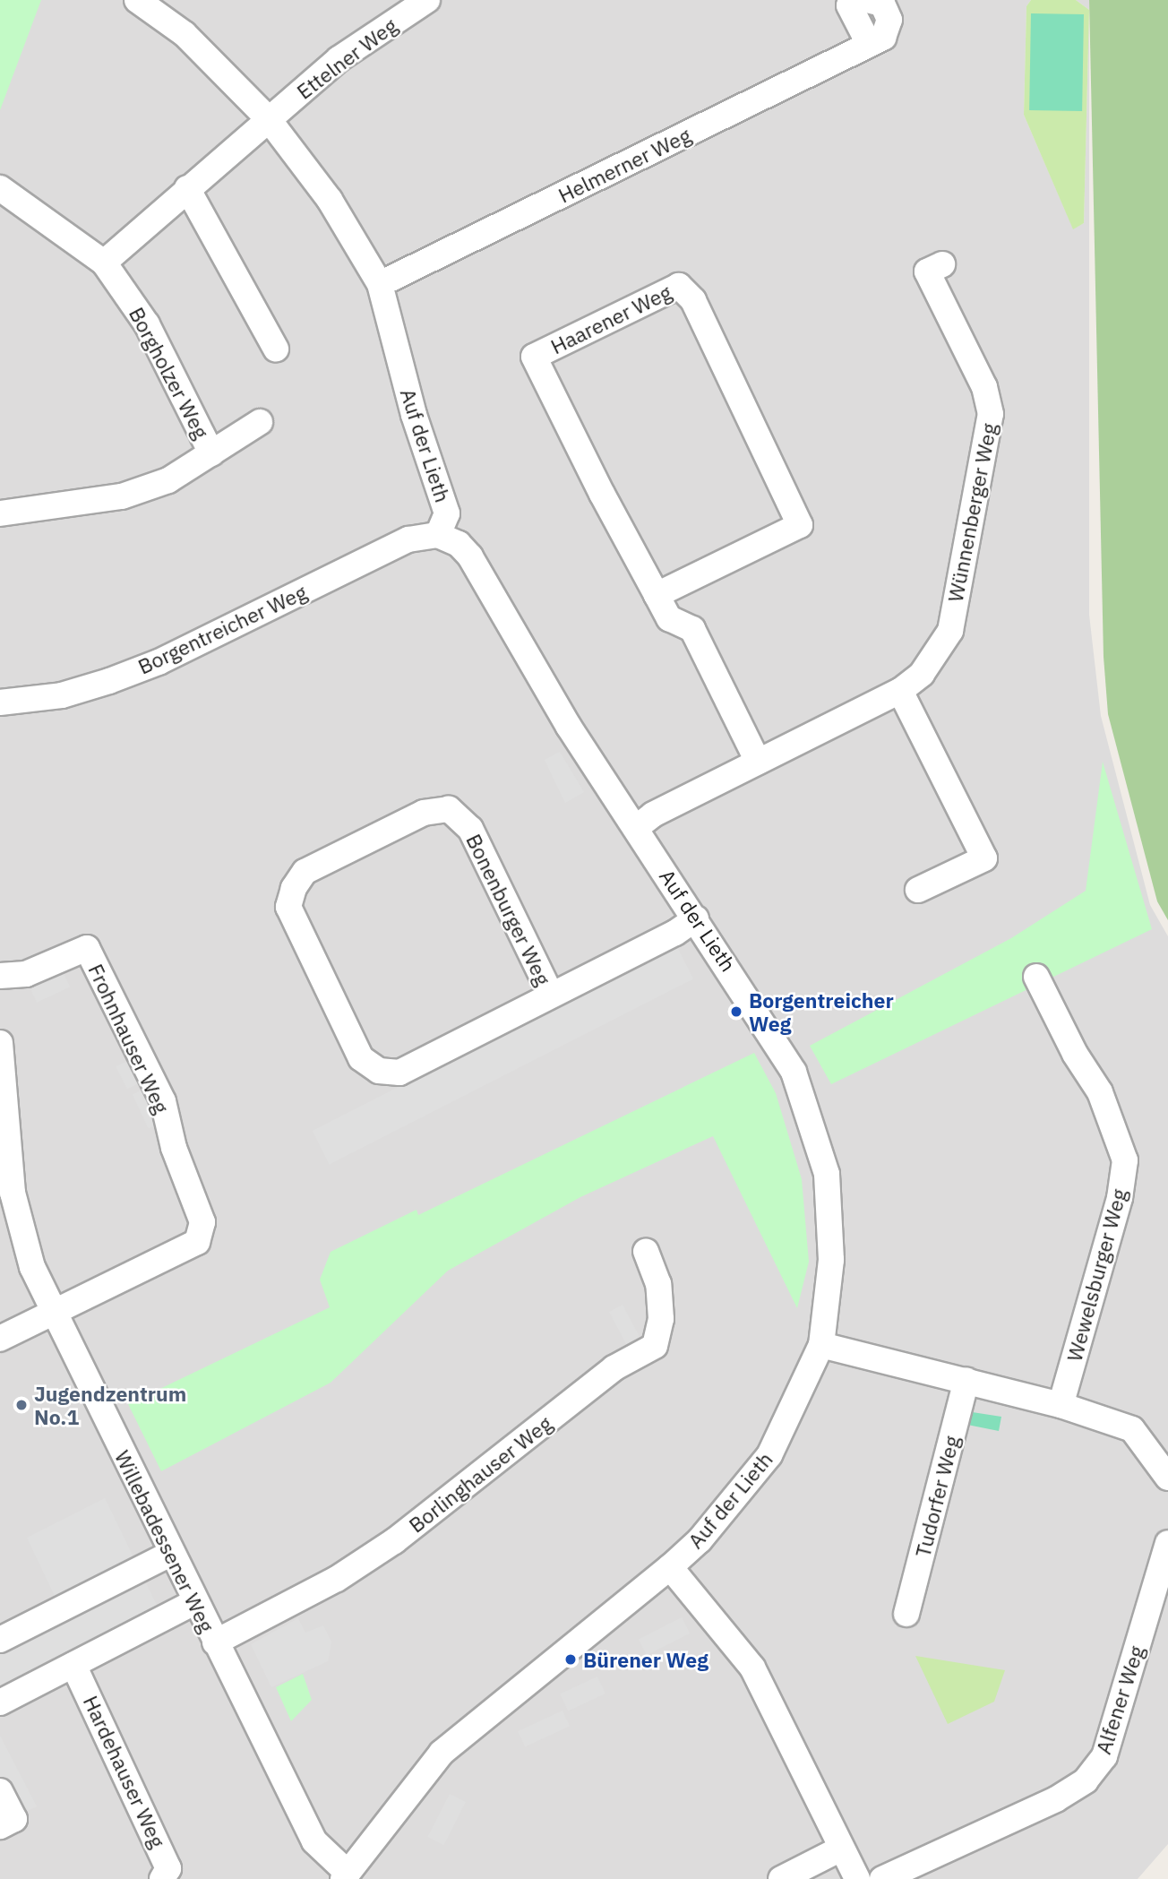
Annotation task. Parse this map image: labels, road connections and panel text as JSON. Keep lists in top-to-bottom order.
{
  "streets": {
    "street": [
      "Ettelner Weg",
      "Helmerner Weg",
      "Haarener Weg",
      "Borgholzer Weg",
      "Auf der Lieth",
      "Wünnenberger Weg",
      "Borgentreicher Weg",
      "Bonenburger Weg",
      "Frohnhauser Weg",
      "Wewelsburger Weg",
      "Borlinghauser Weg",
      "Tudorfer Weg",
      "Willebadessener Weg",
      "Alfener Weg",
      "Hardehauser Weg"
    ]
  },
  "crossings": [
    ["Ettelner Weg", "Auf der Lieth"],
    ["Helmerner Weg", "Auf der Lieth"],
    ["Haarener Weg", "Wünnenberger Weg"],
    ["Auf der Lieth", "Wünnenberger Weg"],
    ["Auf der Lieth", "Borgentreicher Weg"],
    ["Auf der Lieth", "Bonenburger Weg"],
    ["Auf der Lieth", "Willebadessener Weg"],
    ["Frohnhauser Weg", "Willebadessener Weg"],
    ["Borlinghauser Weg", "Willebadessener Weg"]
  ],
  "places": ["Borgentreicher Weg", "Jugendzentrum No.1", "Bürener Weg"]
}
